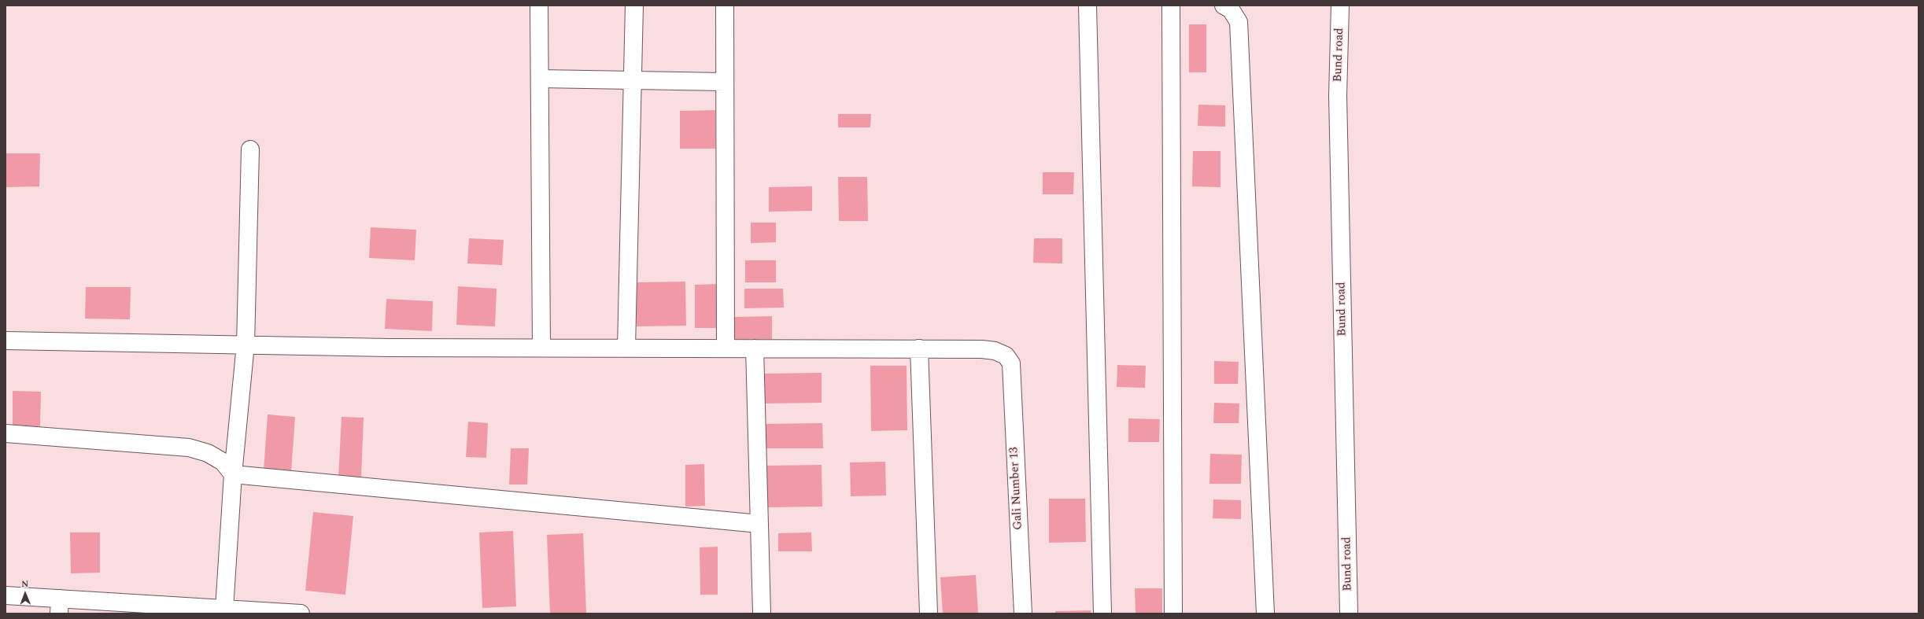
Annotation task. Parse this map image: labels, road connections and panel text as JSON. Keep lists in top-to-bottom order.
{
  "streets": {
    "street": ["Bund road", "Gali Number 13"]
  },
  "north": "top"
}
